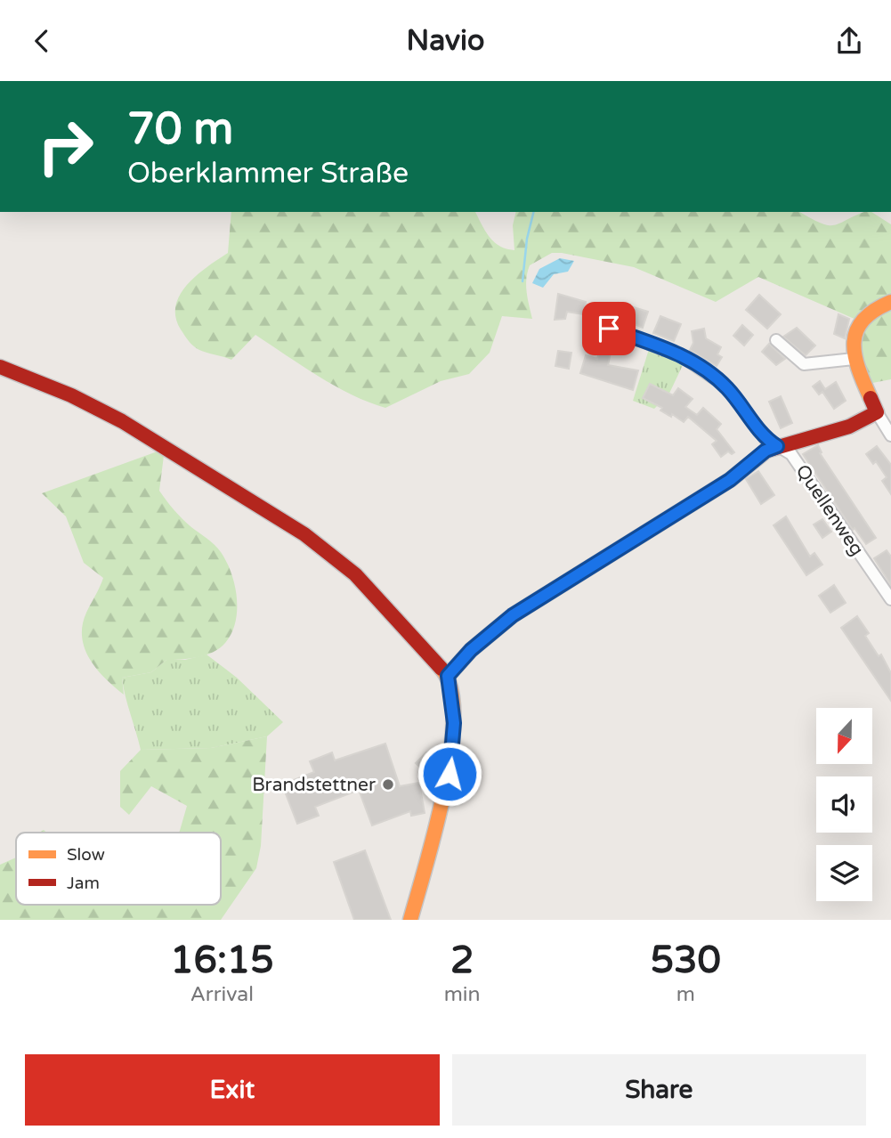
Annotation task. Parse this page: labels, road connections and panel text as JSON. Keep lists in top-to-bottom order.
{
  "streets": {
    "street": ["Quellenweg"]
  },
  "places": ["Brandstettner"],
  "legend": ["Slow", "Jam"],
  "north": "bottom",
  "page": {
    "header": "Navio",
    "turn": ["70 m", "Oberklammer Straße"],
    "eta": [
      "16:15",
      "Arrival",
      "2",
      "min",
      "530",
      "m"
    ],
    "buttons": ["Exit", "Share"]
  }
}
